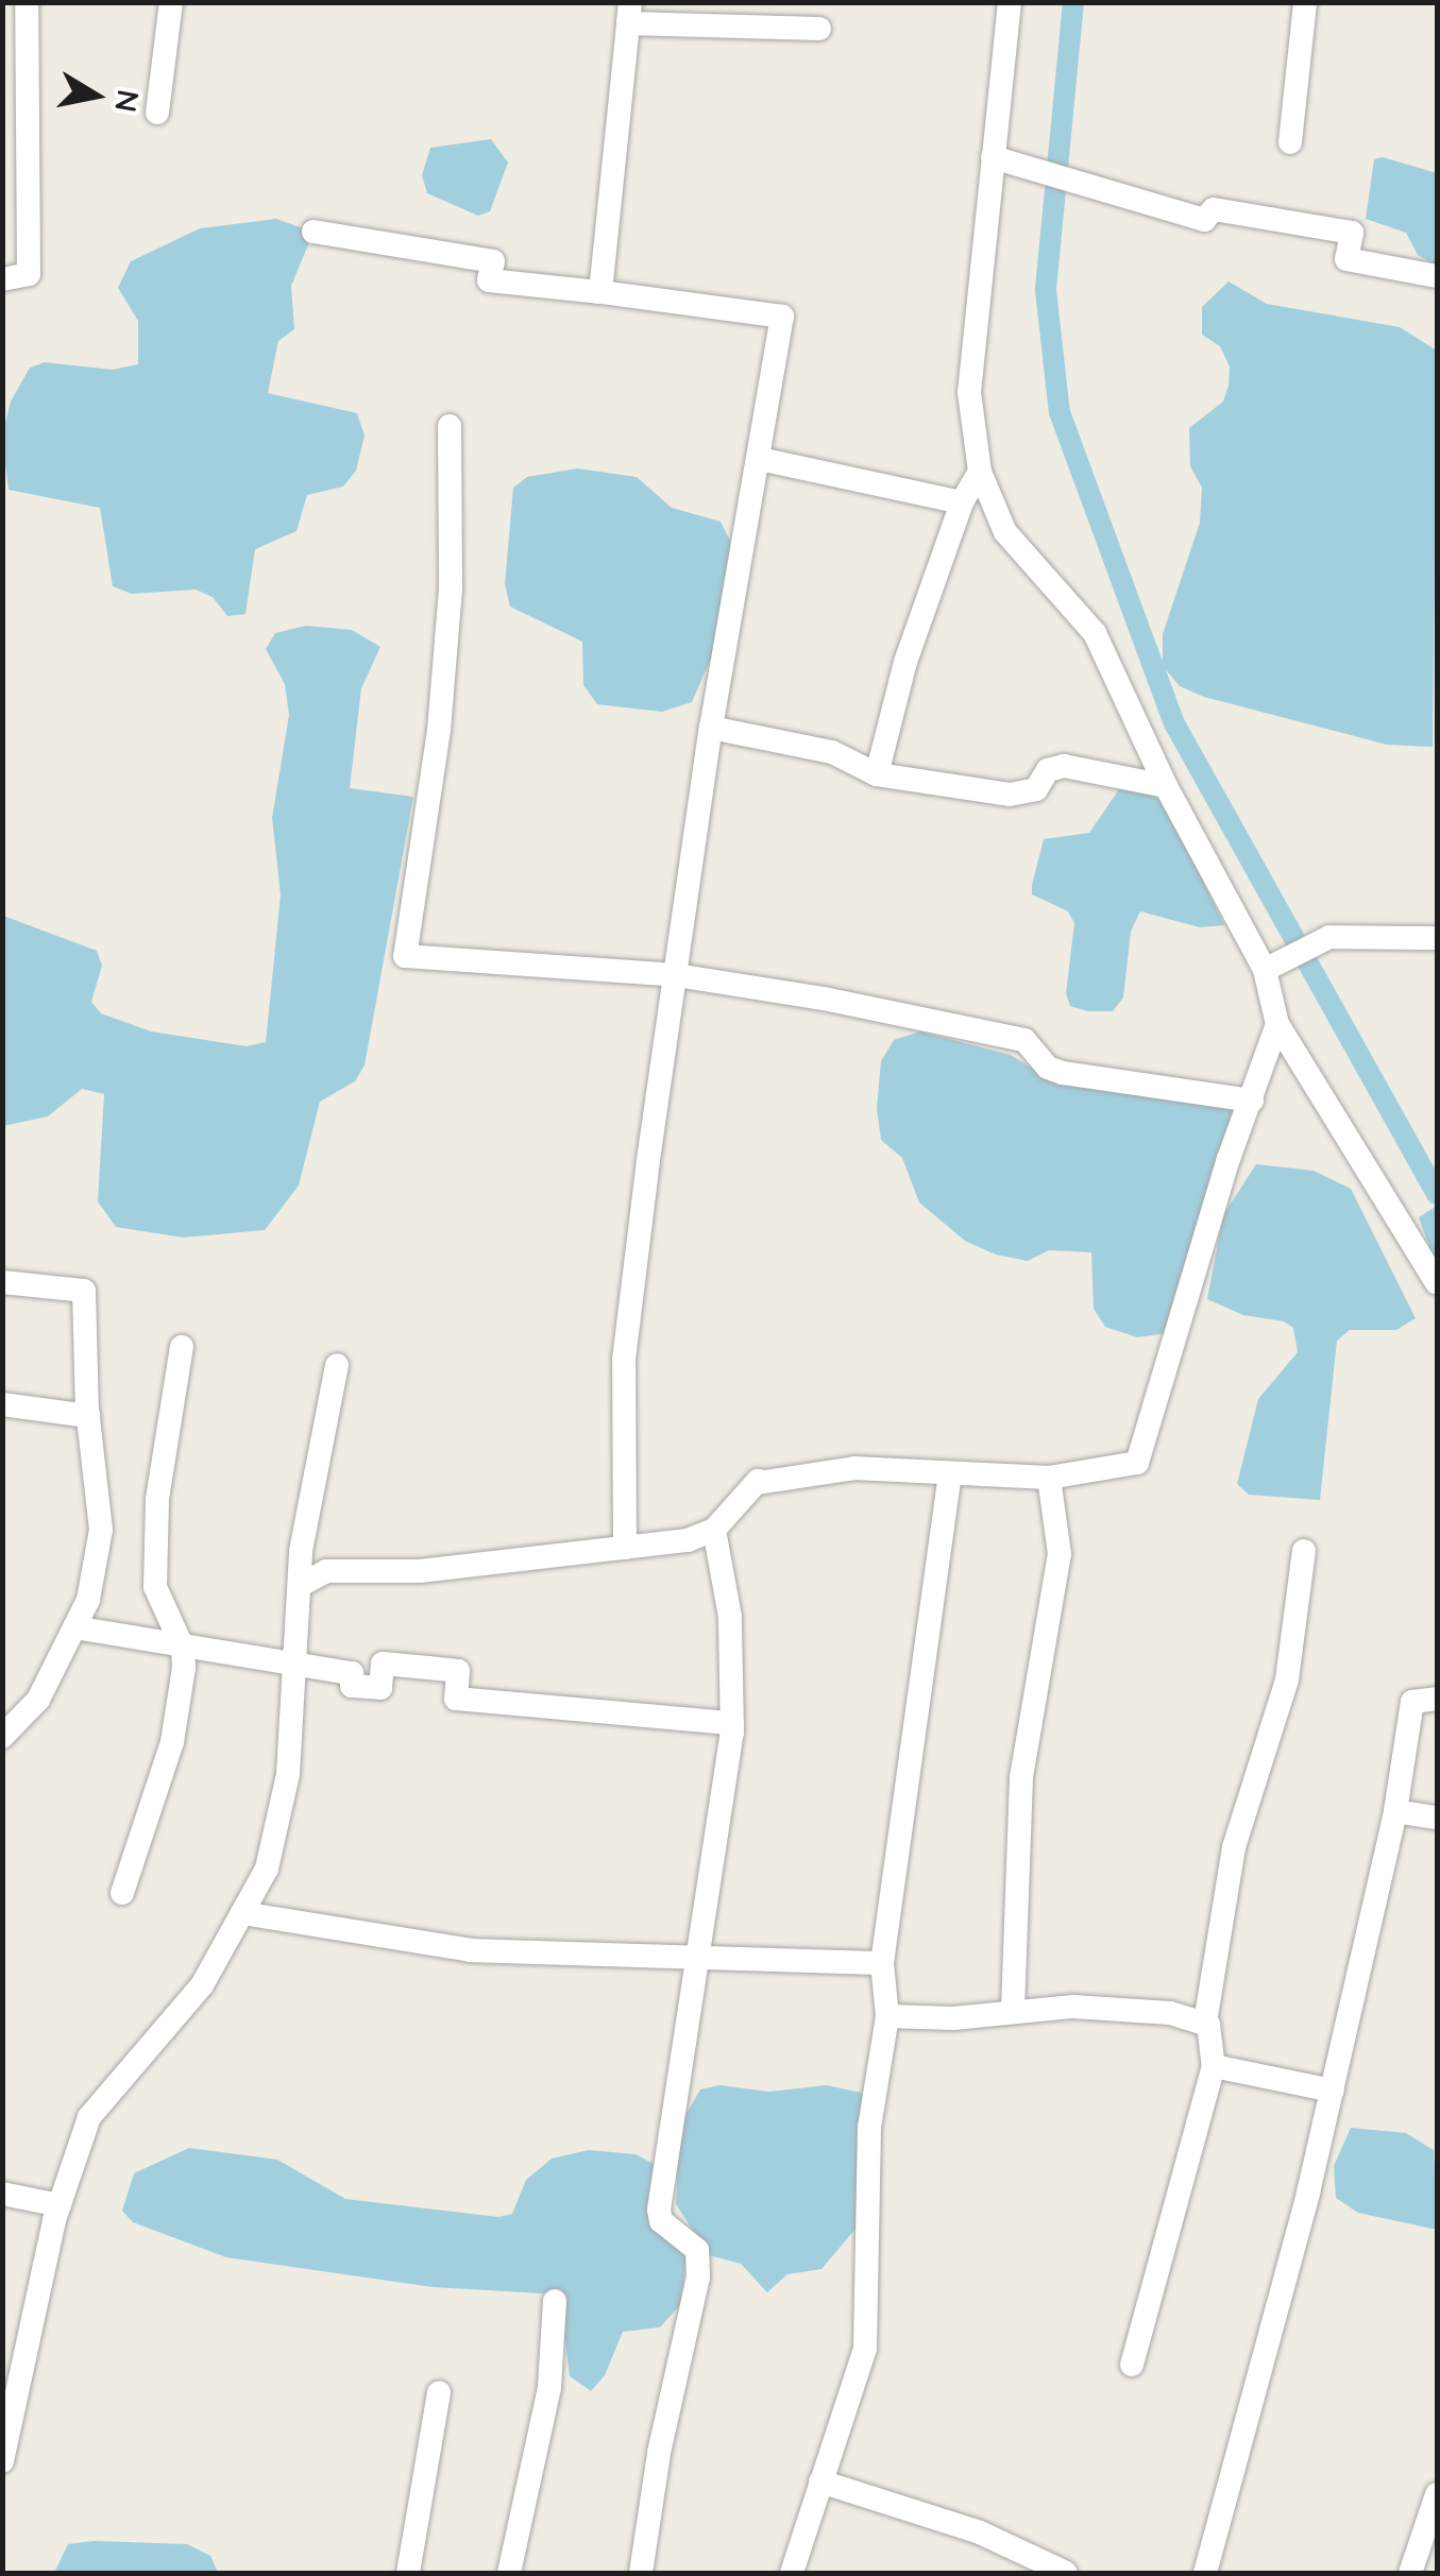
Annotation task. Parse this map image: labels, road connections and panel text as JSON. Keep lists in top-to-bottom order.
{
  "north": "right"
}
